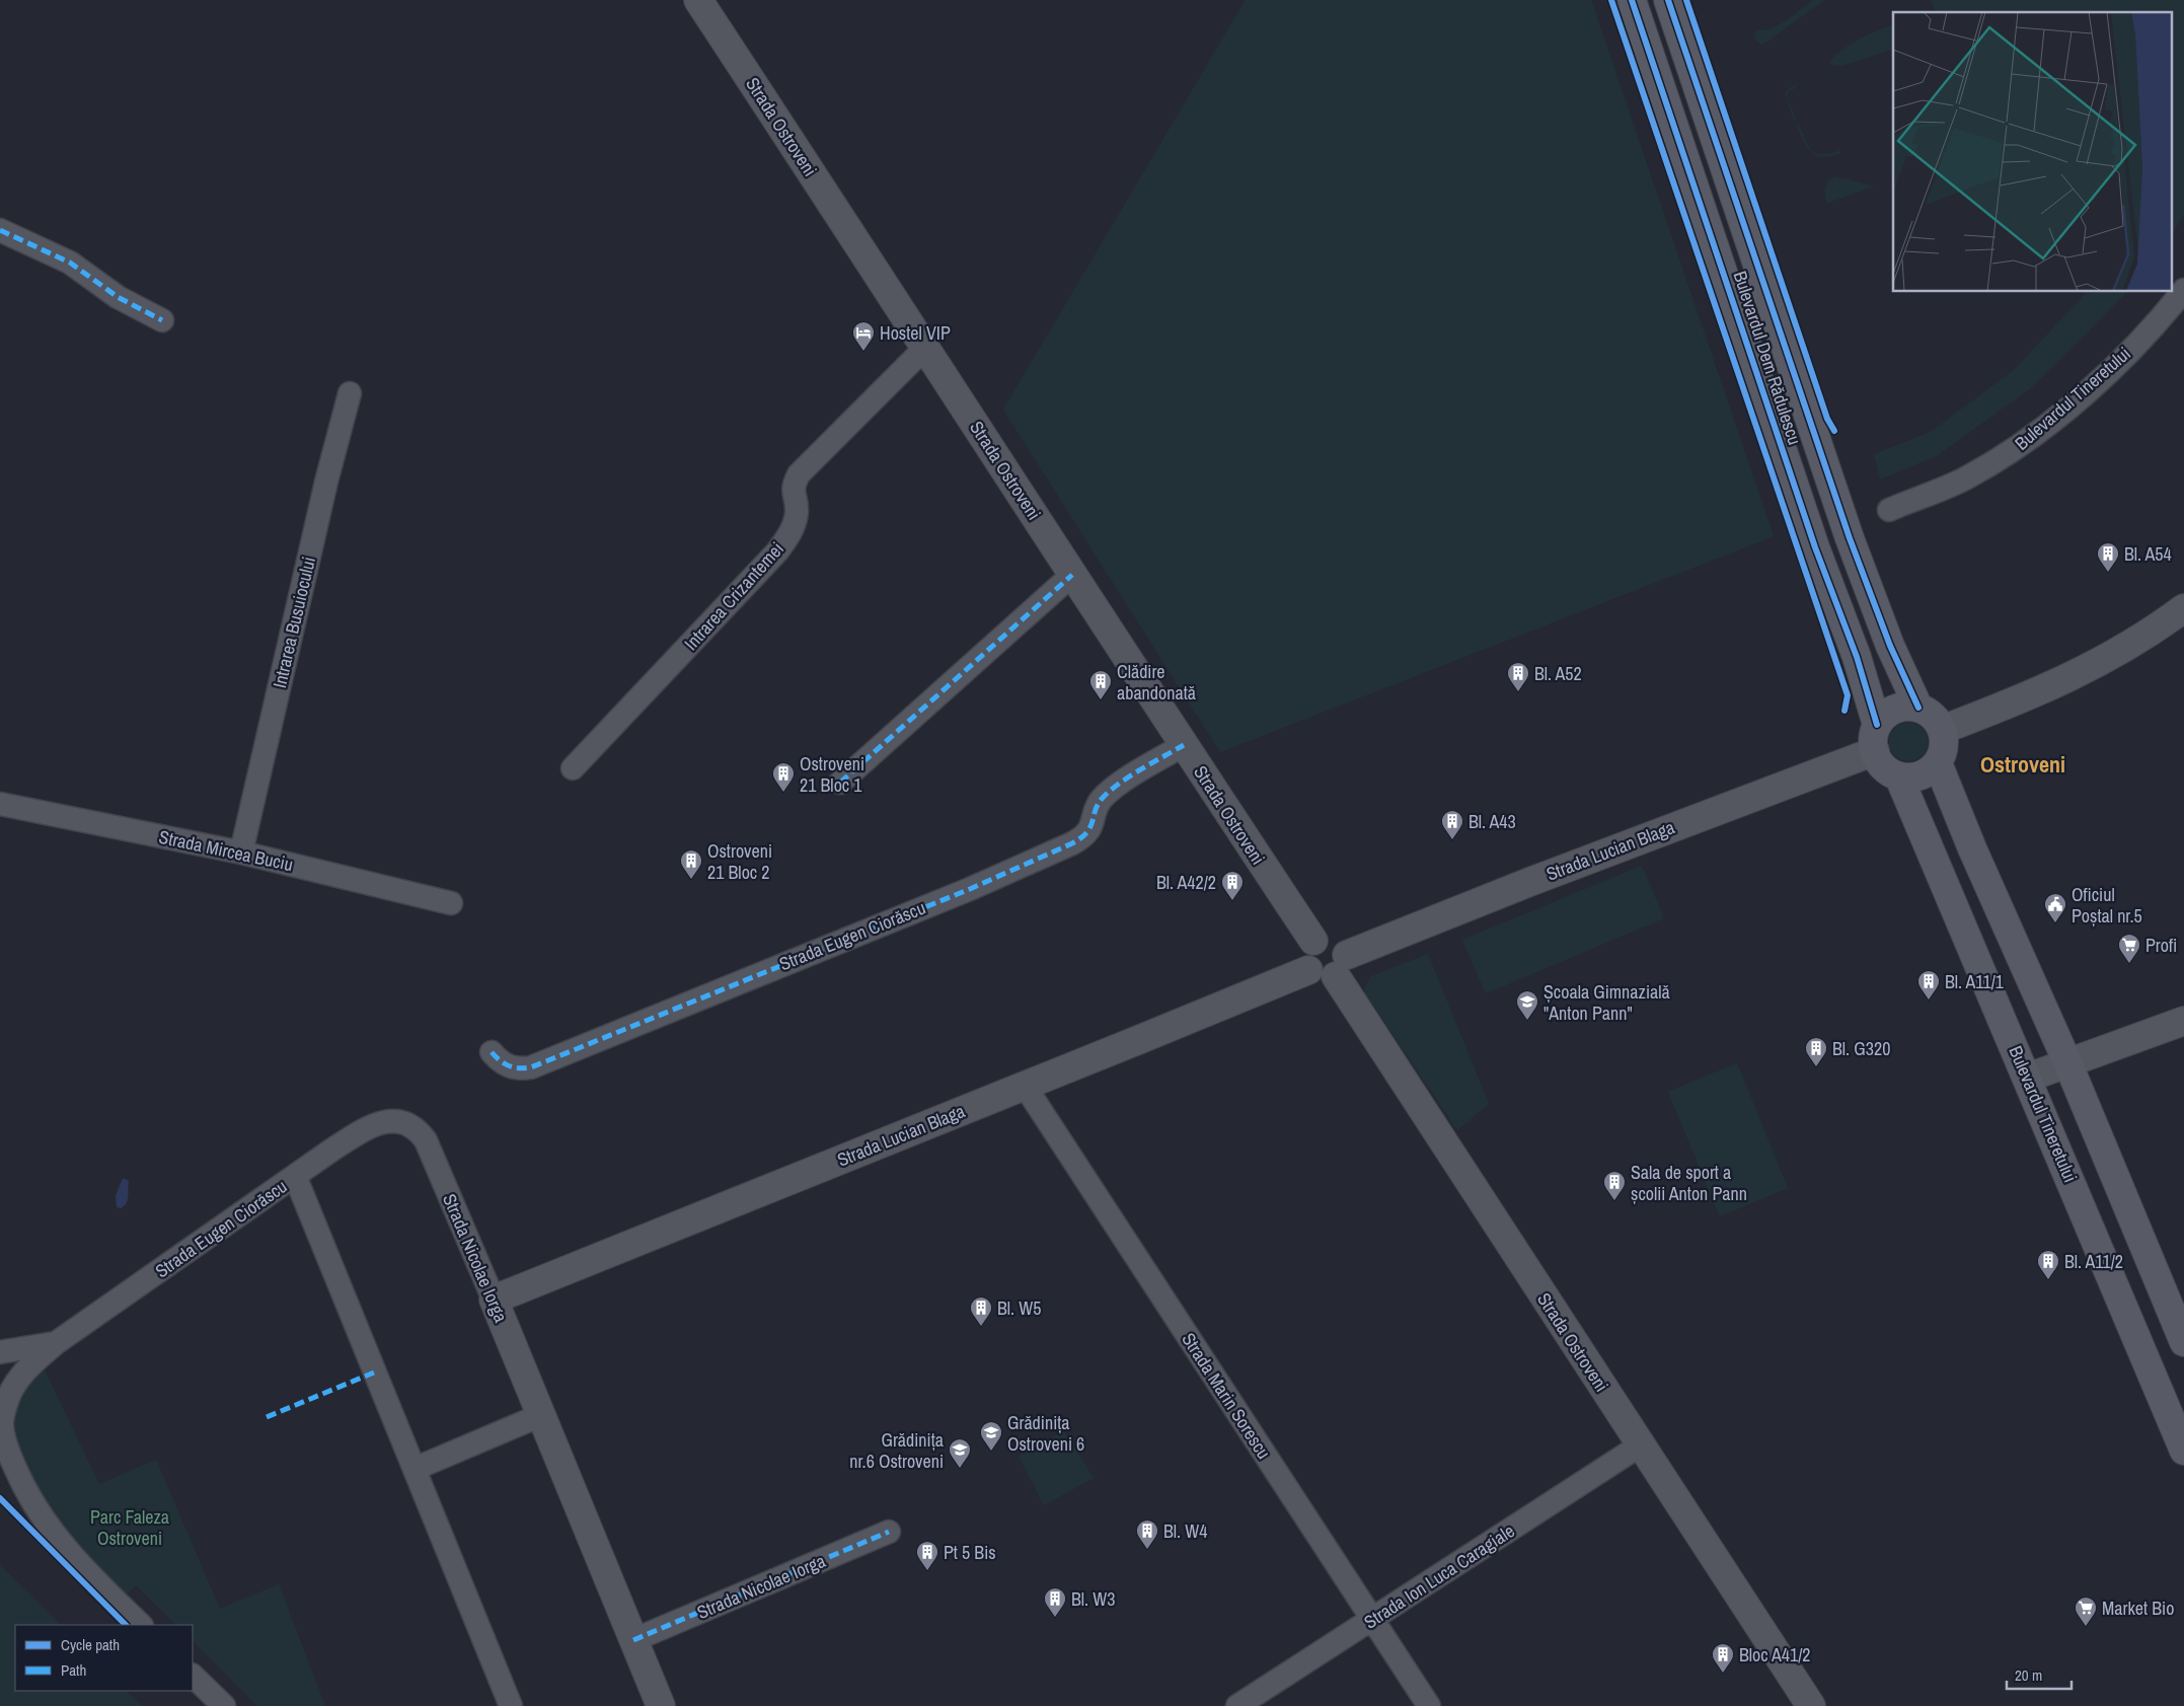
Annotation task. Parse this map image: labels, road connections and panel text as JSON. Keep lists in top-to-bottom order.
{
  "streets": {
    "main road": ["Bulevardul Dem Rădulescu", "Bulevardul Tineretului"],
    "street": [
      "Strada Ostroveni",
      "Intrarea Crizantemei",
      "Intrarea Busuiocului",
      "Strada Mircea Buciu",
      "Strada Lucian Blaga",
      "Strada Eugen Ciorăscu",
      "Strada Nicolae Iorga",
      "Strada Marin Sorescu",
      "Strada Ion Luca Caragiale"
    ]
  },
  "crossings": [
    ["Strada Ostroveni", "Intrarea Crizantemei"],
    ["Strada Ostroveni", "Strada Lucian Blaga"],
    ["Strada Ostroveni", "Strada Eugen Ciorăscu"],
    ["Strada Ostroveni", "Strada Ion Luca Caragiale"],
    ["Bulevardul Dem Rădulescu", "Bulevardul Tineretului"],
    ["Bulevardul Dem Rădulescu", "Strada Lucian Blaga"],
    ["Bulevardul Tineretului", "Strada Lucian Blaga"],
    ["Intrarea Busuiocului", "Strada Mircea Buciu"],
    ["Strada Lucian Blaga", "Strada Nicolae Iorga"],
    ["Strada Lucian Blaga", "Strada Marin Sorescu"],
    ["Strada Eugen Ciorăscu", "Strada Nicolae Iorga"],
    ["Strada Marin Sorescu", "Strada Ion Luca Caragiale"]
  ],
  "districts": ["Ostroveni"],
  "parks": ["Parc Faleza Ostroveni"],
  "places": {
    "hotel": ["Hostel VIP"],
    "building": [
      "Bl. A54",
      "Bl. A52",
      "Clădire abandonată",
      "Ostroveni 21 Bloc 1",
      "Bl. A43",
      "Ostroveni 21 Bloc 2",
      "Bl. A42/2",
      "Bl. A11/1",
      "Bl. G320",
      "Sala de sport a școlii Anton Pann",
      "Bl. A11/2",
      "Bl. W5",
      "Bl. W4",
      "Pt 5 Bis",
      "Bl. W3",
      "Bloc A41/2"
    ],
    "public building": ["Oficiul Poștal nr.5"],
    "supermarket": ["Profi", "Market Bio"],
    "school or university": ["Școala Gimnazială \"Anton Pann\"", "Grădinița Ostroveni 6", "Grădinița nr.6 Ostroveni"]
  },
  "legend": ["Cycle path", "Path"],
  "scale_bar": "20 m"
}
